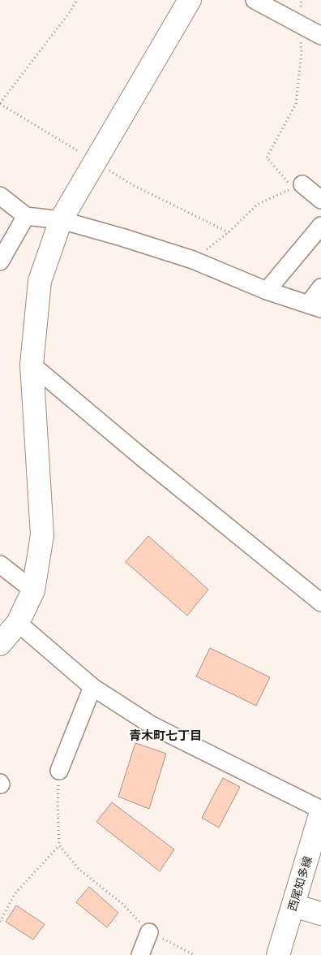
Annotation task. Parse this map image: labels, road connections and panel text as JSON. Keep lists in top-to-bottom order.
{
  "streets": {
    "street": ["西尾知多線"]
  },
  "districts": ["青木町七丁目"]
}
